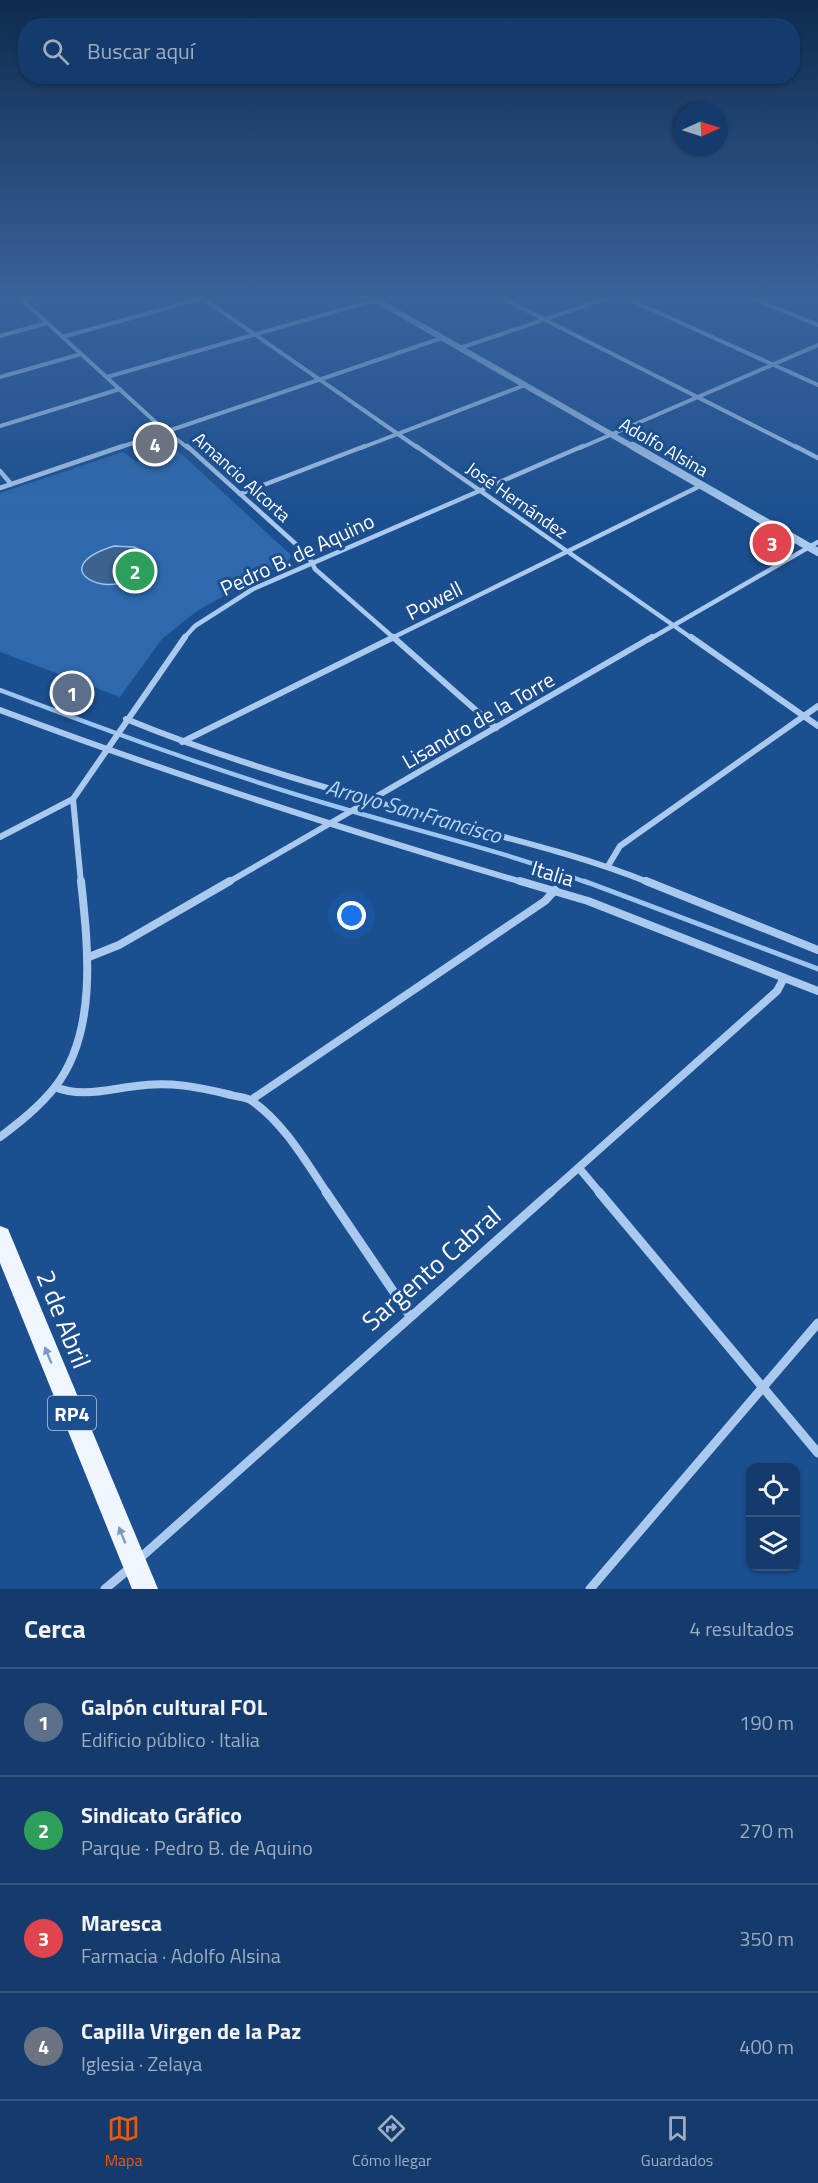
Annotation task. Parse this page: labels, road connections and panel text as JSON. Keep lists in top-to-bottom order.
{
  "streets": {
    "main road": ["2 de Abril", "RP4"],
    "street": [
      "Adolfo Alsina",
      "Amancio Alcorta",
      "José Hernández",
      "Pedro B. de Aquino",
      "Powell",
      "Lisandro de la Torre",
      "Italia",
      "Sargento Cabral"
    ]
  },
  "crossings": [
    ["Adolfo Alsina", "Pedro B. de Aquino"],
    ["Adolfo Alsina", "Powell"],
    ["Adolfo Alsina", "Lisandro de la Torre"],
    ["Amancio Alcorta", "Pedro B. de Aquino"],
    ["Amancio Alcorta", "Powell"],
    ["Amancio Alcorta", "Lisandro de la Torre"],
    ["José Hernández", "Pedro B. de Aquino"],
    ["José Hernández", "Powell"],
    ["José Hernández", "Lisandro de la Torre"],
    ["Pedro B. de Aquino", "Italia"],
    ["Powell", "Italia"],
    ["Lisandro de la Torre", "Italia"],
    ["Italia", "Sargento Cabral"],
    ["Sargento Cabral", "2 de Abril"]
  ],
  "one_way": ["2 de Abril"],
  "water": ["Arroyo San Francisco"],
  "north": "right",
  "page": {
    "search": "Buscar aquí",
    "pins": [
      "4",
      "3",
      "2",
      "1"
    ],
    "heading": ["Cerca", "4 resultados"],
    "list": [
      {
        "mark": "1",
        "name": "Galpón cultural FOL",
        "note": "Edificio público · Italia",
        "value": "190 m"
      },
      {
        "mark": "2",
        "name": "Sindicato Gráfico",
        "note": "Parque · Pedro B. de Aquino",
        "value": "270 m"
      },
      {
        "mark": "3",
        "name": "Maresca",
        "note": "Farmacia · Adolfo Alsina",
        "value": "350 m"
      },
      {
        "mark": "4",
        "name": "Capilla Virgen de la Paz",
        "note": "Iglesia · Zelaya",
        "value": "400 m"
      }
    ],
    "nav": ["Mapa", "Cómo llegar", "Guardados"]
  }
}
